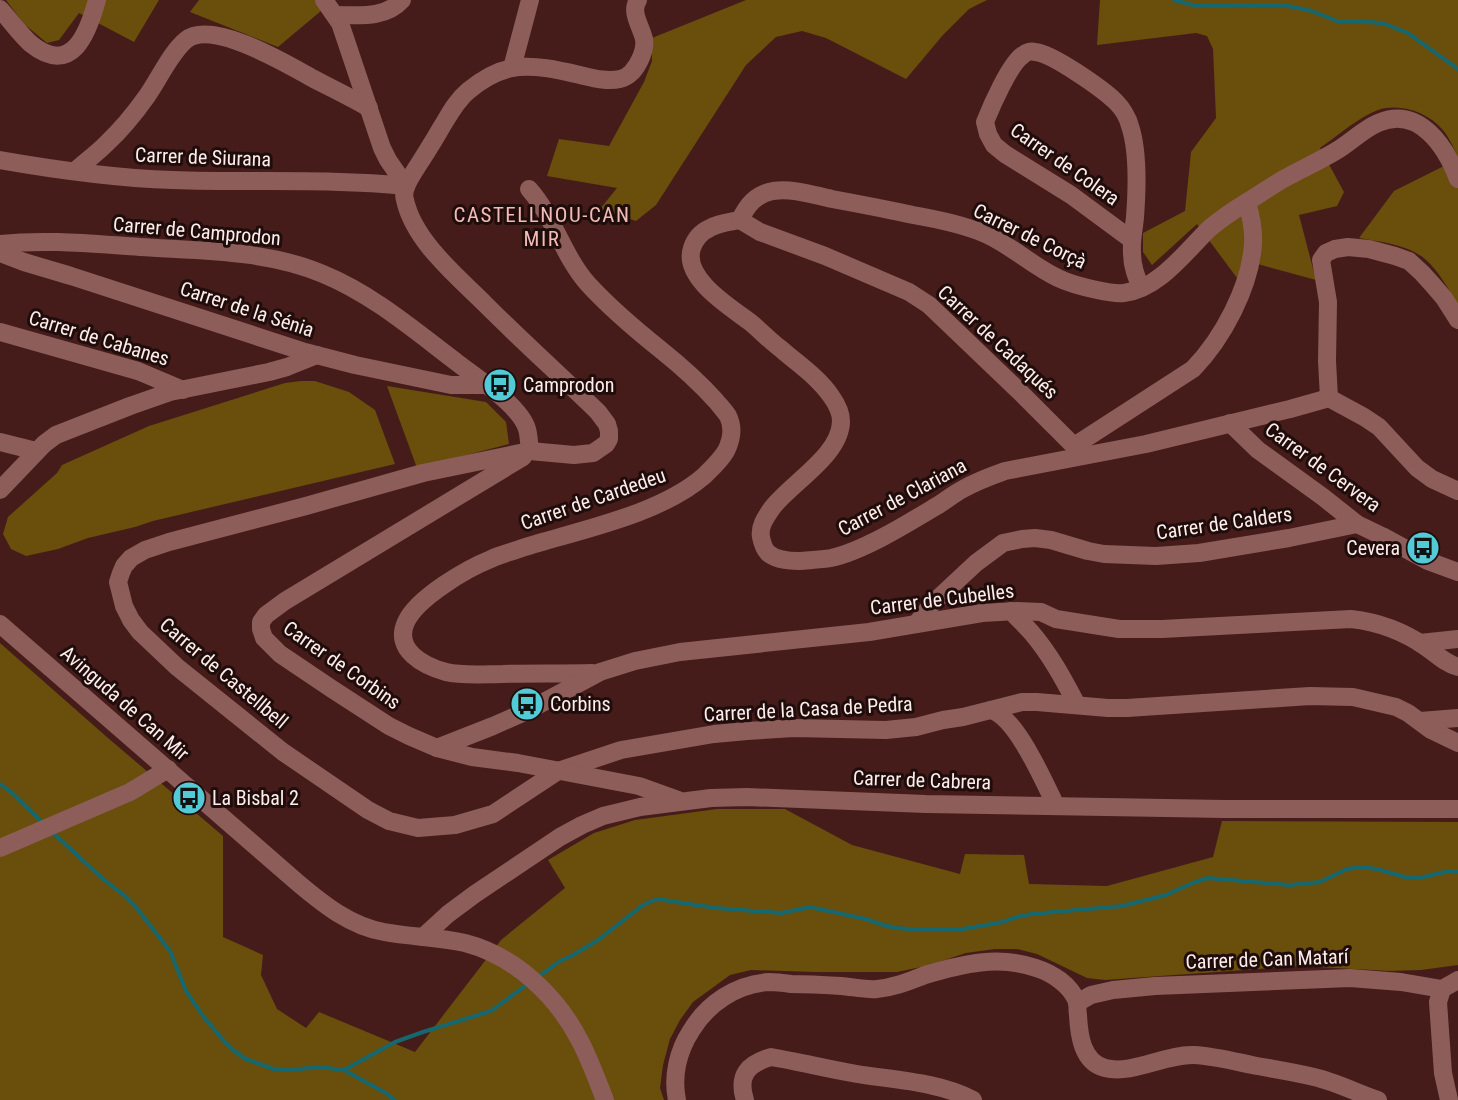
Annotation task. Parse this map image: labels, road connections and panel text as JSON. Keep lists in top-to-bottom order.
{
  "streets": {
    "street": [
      "Carrer de Siurana",
      "Carrer de Colera",
      "Carrer de Camprodon",
      "Carrer de Corçà",
      "Carrer de la Sénia",
      "Carrer de Cabanes",
      "Carrer de Cadaqués",
      "Carrer de Cervera",
      "Carrer de Clariana",
      "Carrer de Cardedeu",
      "Carrer de Calders",
      "Carrer de Cubelles",
      "Carrer de Corbins",
      "Carrer de Castellbell",
      "Avinguda de Can Mir",
      "Carrer de la Casa de Pedra",
      "Carrer de Cabrera",
      "Carrer de Can Matarí"
    ]
  },
  "crossings": [
    ["Carrer de Siurana", "Carrer de Castellbell"],
    ["Carrer de Colera", "Carrer de Corçà"],
    ["Carrer de Camprodon", "Carrer de la Sénia"],
    ["Carrer de Camprodon", "Carrer de Corbins"],
    ["Carrer de Camprodon", "Carrer de Castellbell"],
    ["Carrer de Corçà", "Carrer de Cadaqués"],
    ["Carrer de Corçà", "Carrer de Clariana"],
    ["Carrer de Cadaqués", "Carrer de Clariana"],
    ["Carrer de Cervera", "Carrer de Clariana"],
    ["Carrer de Cervera", "Carrer de Calders"],
    ["Carrer de Cardedeu", "Carrer de Cubelles"],
    ["Carrer de Calders", "Carrer de Cubelles"],
    ["Carrer de Cubelles", "Carrer de Corbins"],
    ["Carrer de Corbins", "Carrer de Castellbell"],
    ["Carrer de Corbins", "Carrer de la Casa de Pedra"],
    ["Carrer de Corbins", "Carrer de Cabrera"],
    ["Carrer de Castellbell", "Carrer de la Casa de Pedra"],
    ["Avinguda de Can Mir", "Carrer de Cabrera"]
  ],
  "districts": ["CASTELLNOU-CAN MIR"],
  "places": {
    "bus stop": [
      "Camprodon",
      "Cevera",
      "Corbins",
      "La Bisbal 2"
    ]
  }
}
